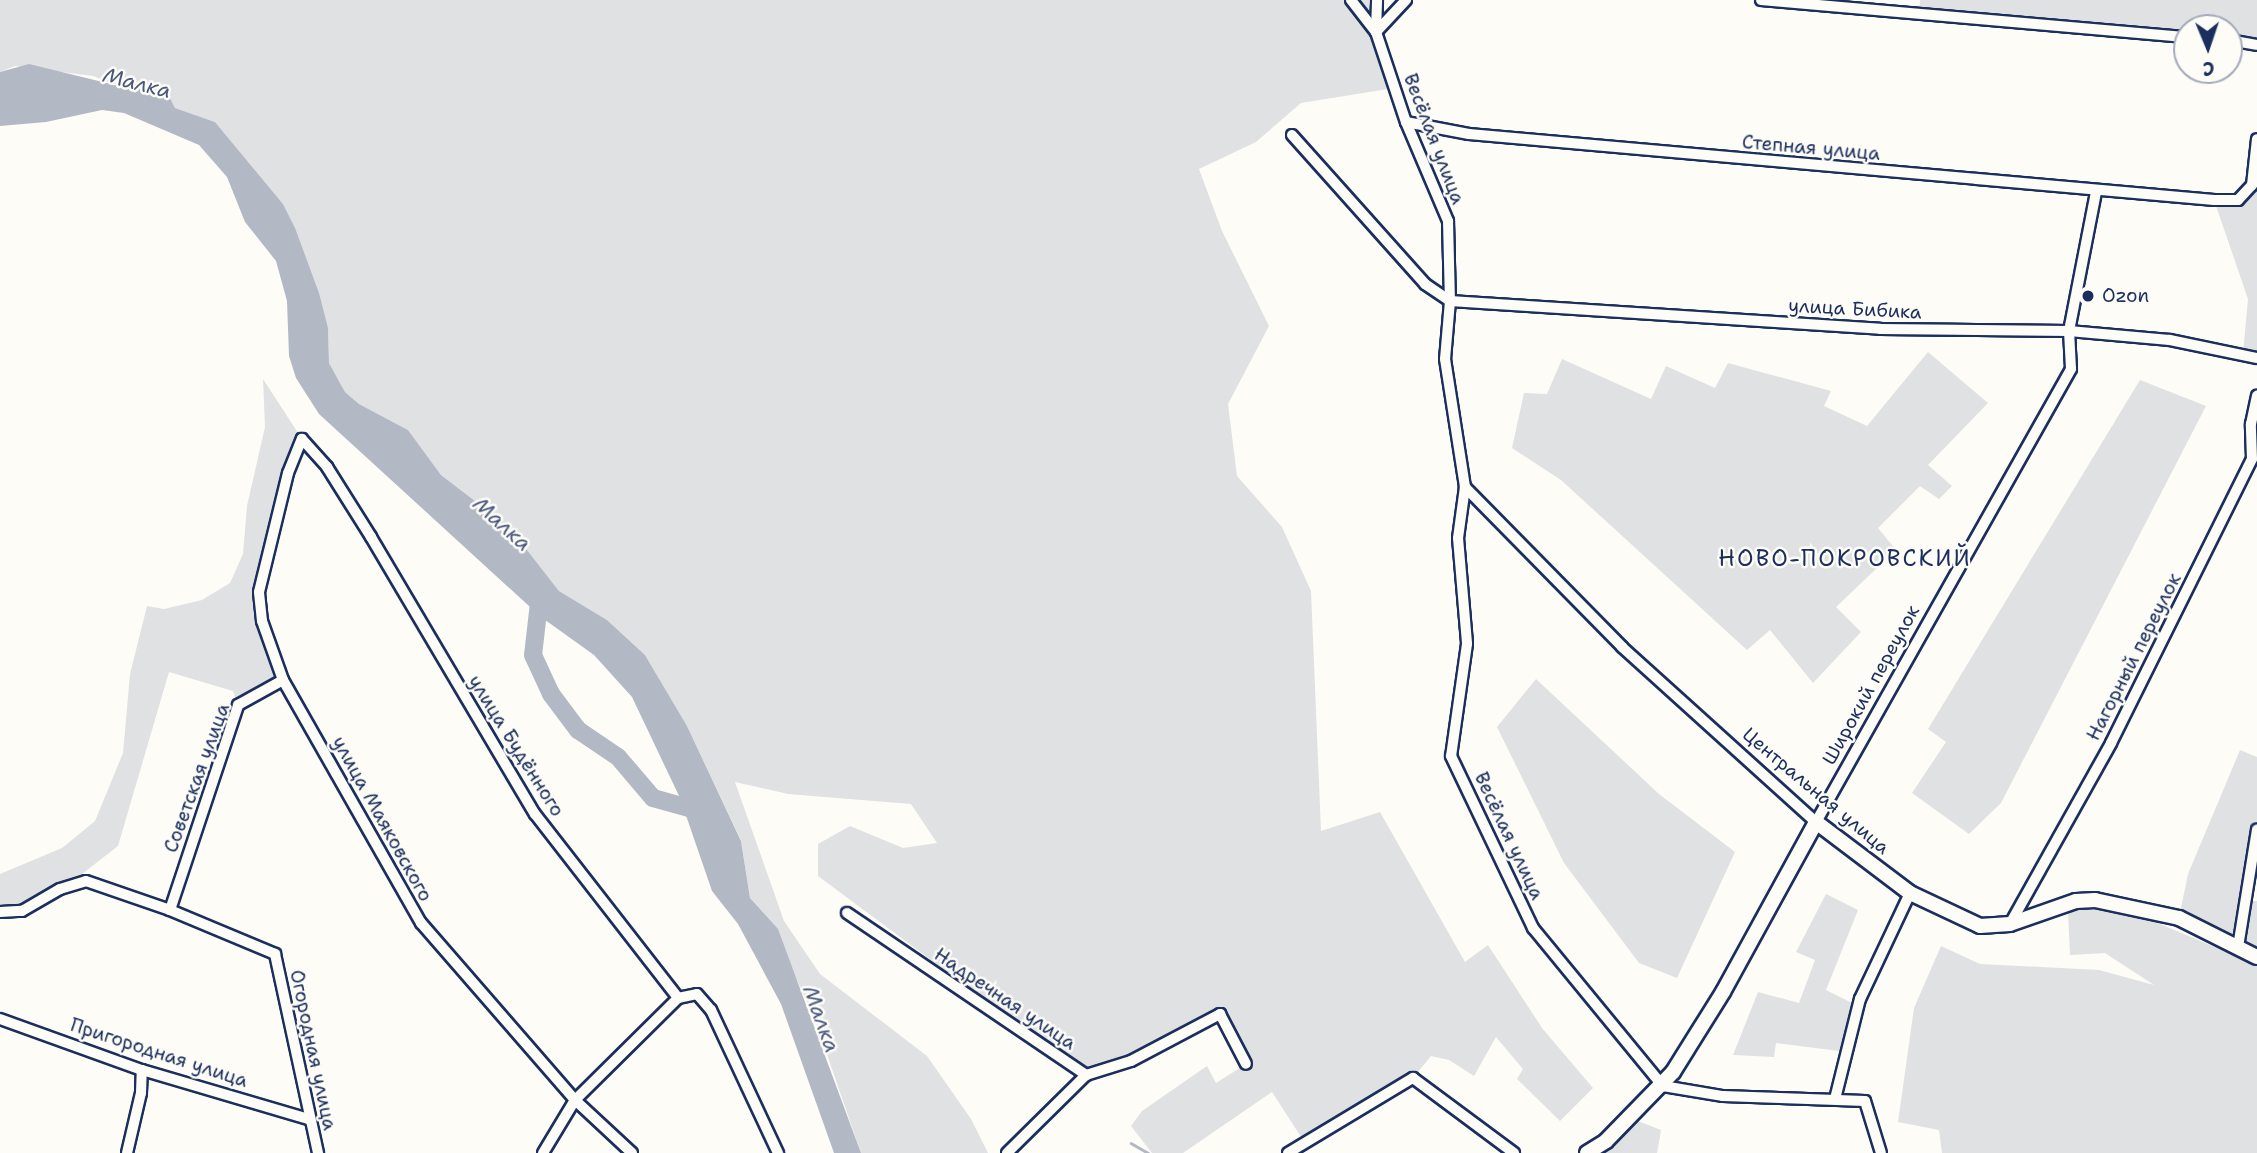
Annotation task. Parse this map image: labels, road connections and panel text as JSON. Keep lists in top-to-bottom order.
{
  "streets": {
    "street": [
      "Весёлая улица",
      "Степная улица",
      "улица Бибика",
      "Нагорный переулок",
      "Широкий переулок",
      "улица Будённого",
      "Советская улица",
      "Центральная улица",
      "улица Маяковского",
      "Надречная улица",
      "Огородная улица",
      "Пригородная улица"
    ]
  },
  "crossings": [
    ["Весёлая улица", "Степная улица"],
    ["Весёлая улица", "улица Бибика"],
    ["Весёлая улица", "Широкий переулок"],
    ["Весёлая улица", "Центральная улица"],
    ["Степная улица", "Широкий переулок"],
    ["улица Бибика", "Широкий переулок"],
    ["Нагорный переулок", "Центральная улица"],
    ["Широкий переулок", "Центральная улица"],
    ["улица Будённого", "улица Маяковского"],
    ["Советская улица", "улица Маяковского"],
    ["Советская улица", "Огородная улица"],
    ["Огородная улица", "Пригородная улица"]
  ],
  "districts": ["НОВО-ПОКРОВСКИЙ"],
  "water": ["Малка"],
  "places": ["Ozon"],
  "north": "bottom"
}
